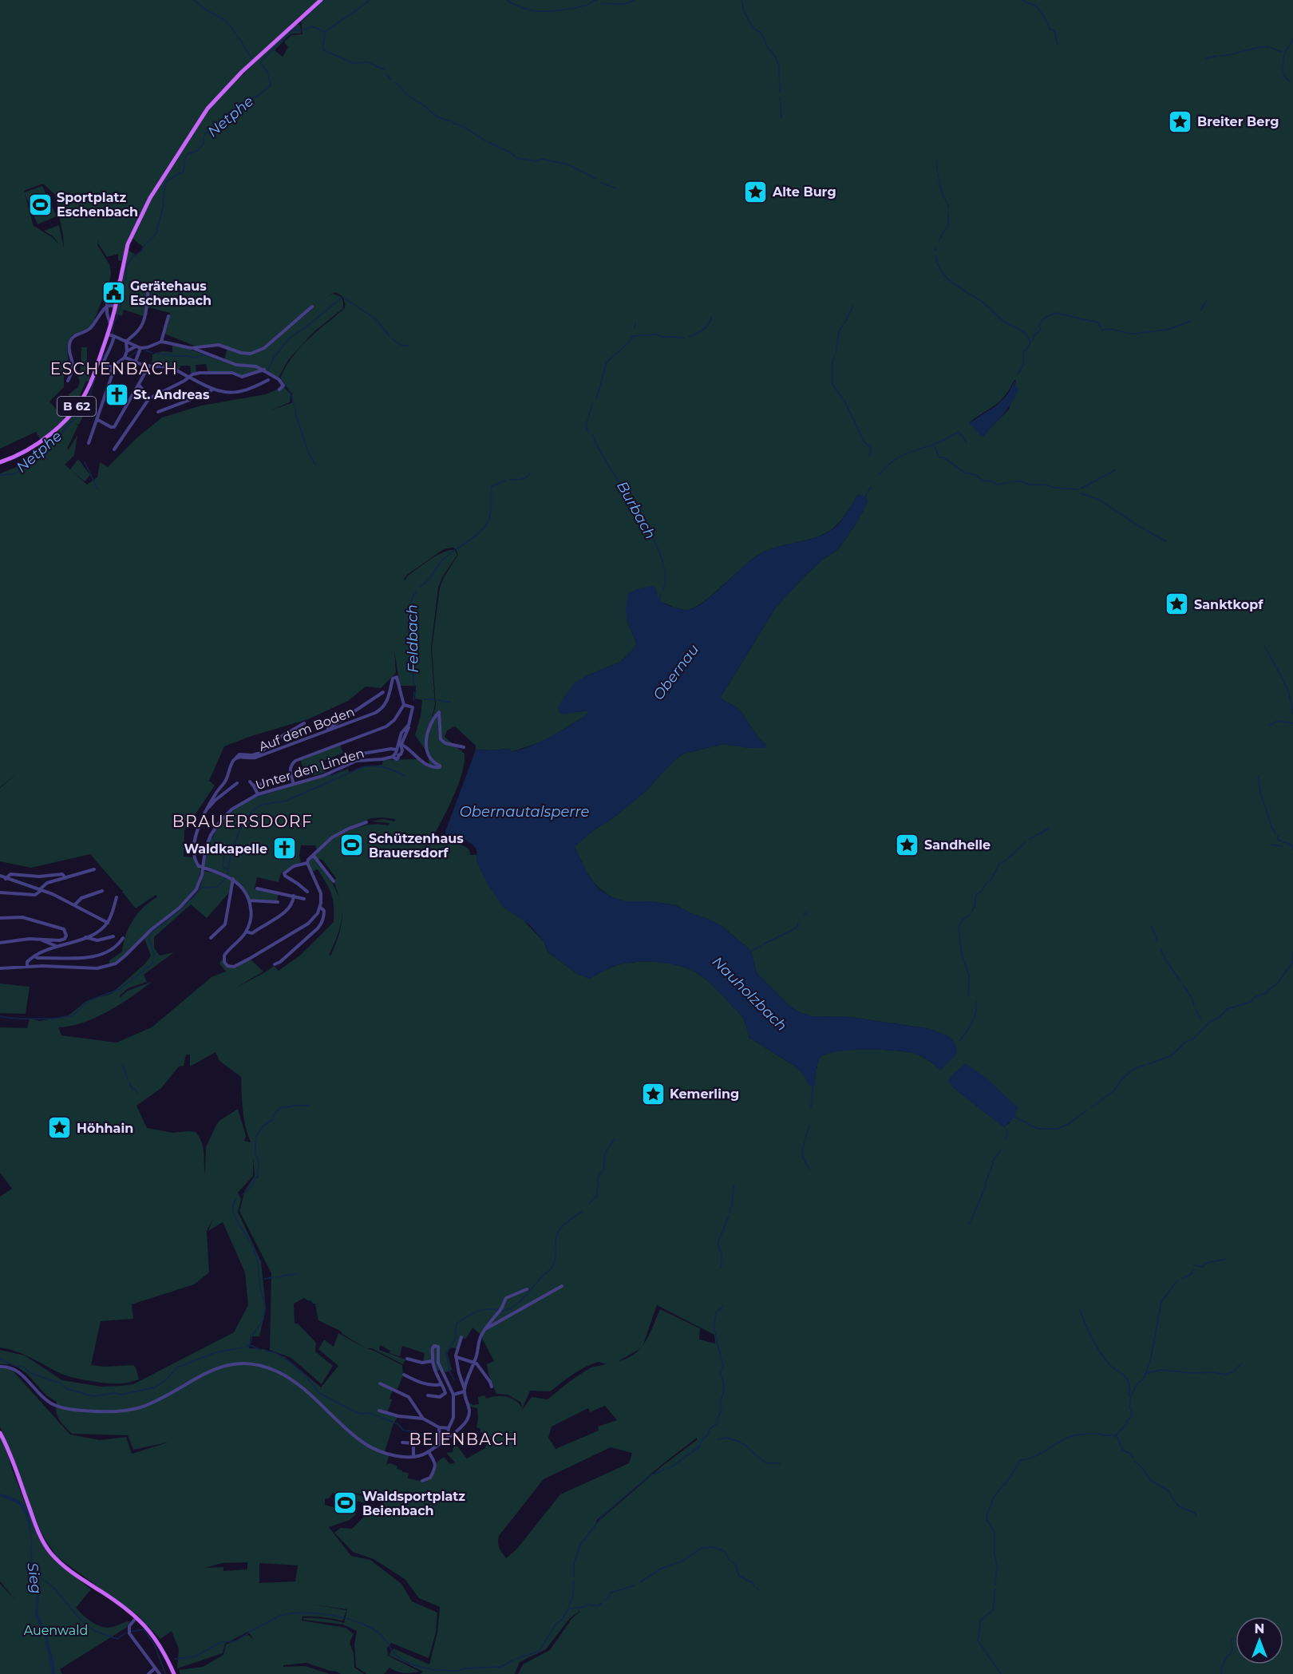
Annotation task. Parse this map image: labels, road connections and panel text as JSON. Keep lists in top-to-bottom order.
{
  "streets": {
    "main road": ["B 62"],
    "street": ["Auf dem Boden", "Unter den Linden"]
  },
  "districts": ["ESCHENBACH", "BRAUERSDORF", "BEIENBACH"],
  "water": [
    "Netphe",
    "Burbach",
    "Feldbach",
    "Obernau",
    "Obernautalsperre",
    "Nauholzbach",
    "Sieg"
  ],
  "parks": ["Auenwald"],
  "places": {
    "place": [
      "Breiter Berg",
      "Alte Burg",
      "Sanktkopf",
      "Sandhelle",
      "Kemerling",
      "Höhhain"
    ],
    "sports": ["Sportplatz Eschenbach", "Schützenhaus Brauersdorf", "Waldsportplatz Beienbach"],
    "public building": ["Gerätehaus Eschenbach"],
    "church": ["St. Andreas", "Waldkapelle"]
  },
  "north": "top"
}
